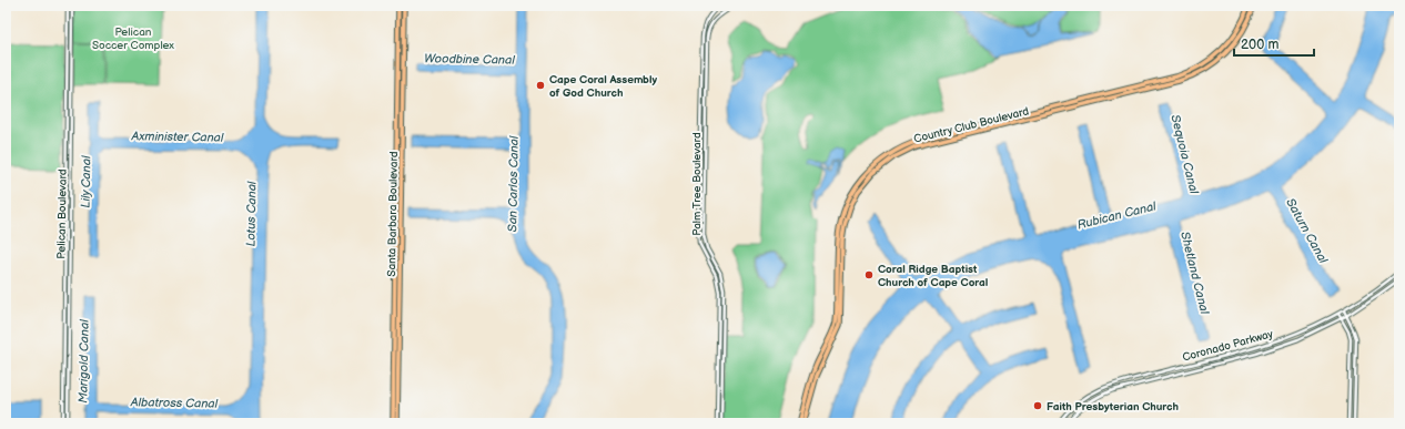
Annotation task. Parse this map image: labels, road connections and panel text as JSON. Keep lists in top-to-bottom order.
{
  "streets": {
    "main road": ["Country Club Boulevard", "Santa Barbara Boulevard"],
    "street": ["Palm Tree Boulevard", "Pelican Boulevard", "Coronado Parkway"]
  },
  "water": [
    "Woodbine Canal",
    "Axminister Canal",
    "Sequoia Canal",
    "Lily Canal",
    "San Carlos Canal",
    "Lotus Canal",
    "Rubican Canal",
    "Saturn Canal",
    "Shetland Canal",
    "Marigold Canal",
    "Albatross Canal"
  ],
  "parks": ["Pelican Soccer Complex"],
  "places": ["Cape Coral Assembly of God Church", "Coral Ridge Baptist Church of Cape Coral", "Faith Presbyterian Church"],
  "scale_bar": "200 m"
}
